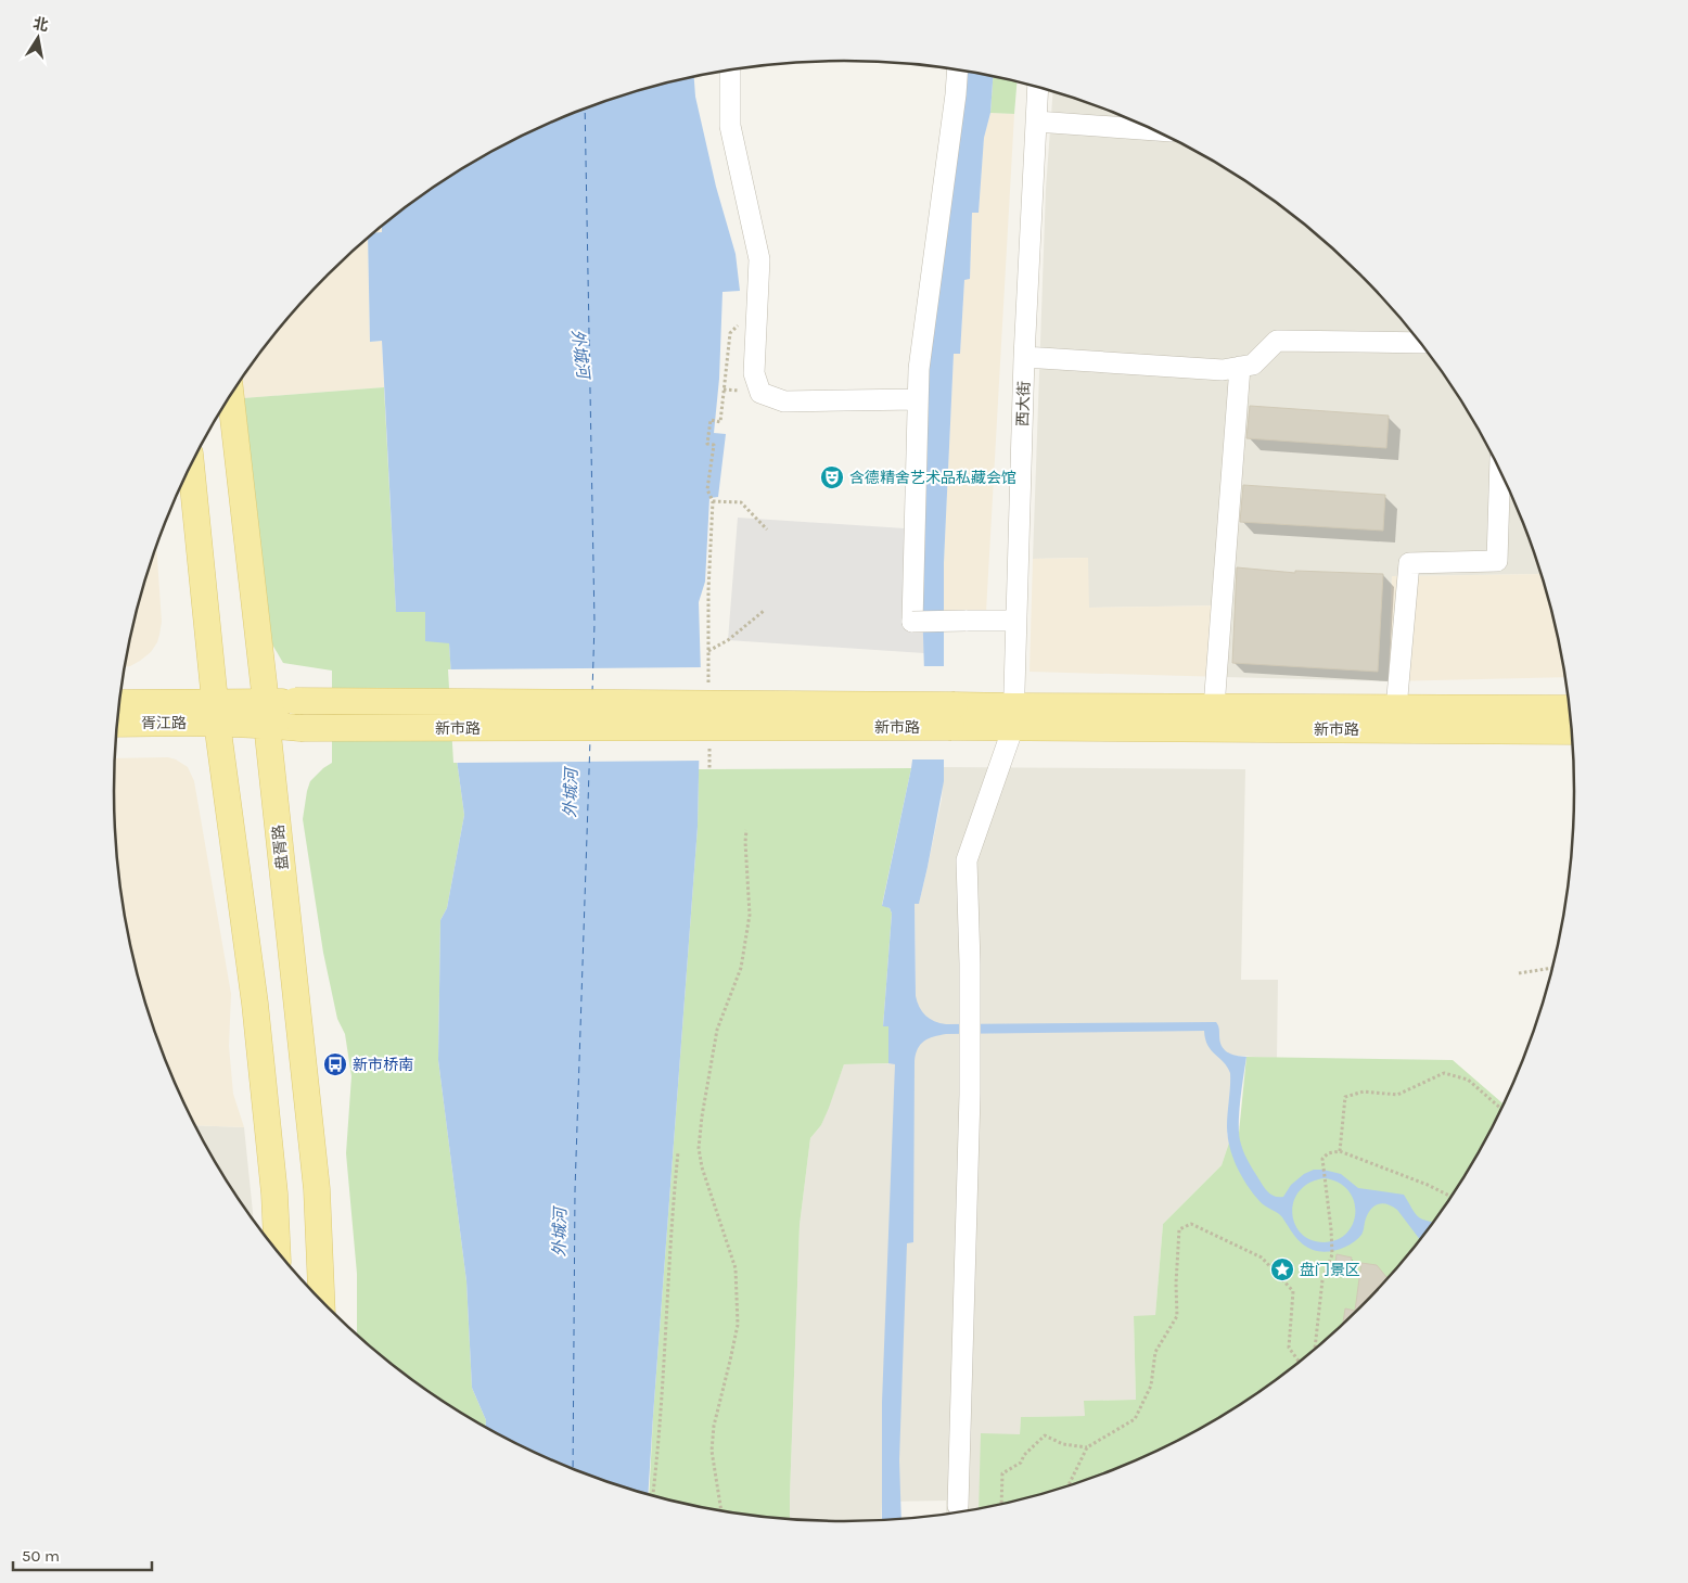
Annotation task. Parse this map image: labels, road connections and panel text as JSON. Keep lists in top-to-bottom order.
{
  "streets": {
    "main road": ["胥江路", "新市路", "盘胥路"],
    "street": ["西大街"]
  },
  "crossings": [
    ["西大街", "新市路"],
    ["胥江路", "新市路"],
    ["新市路", "盘胥路"]
  ],
  "water": ["外城河"],
  "places": {
    "theatre": ["含德精舍艺术品私藏会馆"],
    "bus stop": ["新市桥南"],
    "place": ["盘门景区"]
  },
  "scale_bar": "50 m",
  "north": "top"
}
